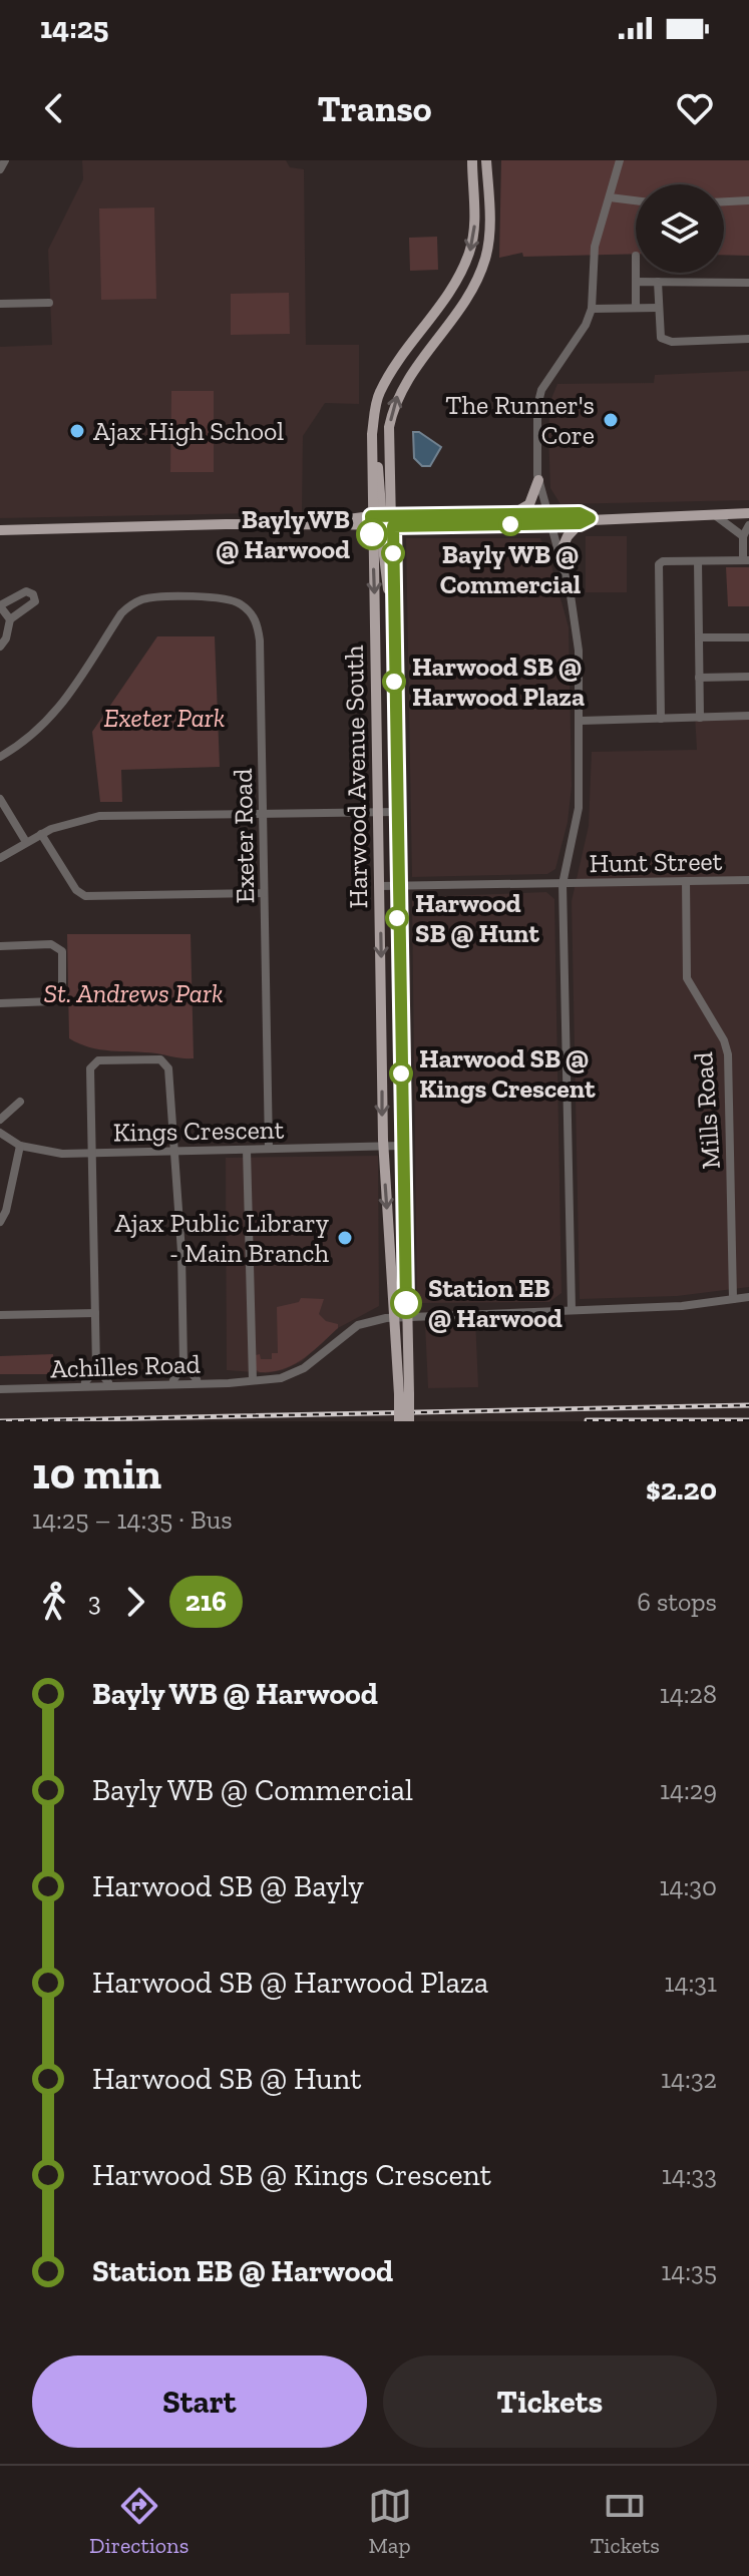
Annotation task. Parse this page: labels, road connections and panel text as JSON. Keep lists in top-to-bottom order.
{
  "streets": {
    "main road": ["Harwood Avenue South"],
    "street": [
      "Exeter Road",
      "Hunt Street",
      "Mills Road",
      "Kings Crescent",
      "Achilles Road"
    ]
  },
  "crossings": [
    ["Harwood Avenue South", "Hunt Street"],
    ["Harwood Avenue South", "Kings Crescent"],
    ["Harwood Avenue South", "Achilles Road"],
    ["Exeter Road", "Kings Crescent"],
    ["Hunt Street", "Mills Road"],
    ["Mills Road", "Achilles Road"]
  ],
  "parks": ["Exeter Park", "St. Andrews Park"],
  "places": [
    "The Runner's Core",
    "Ajax High School",
    "Bayly WB @ Commercial",
    "Bayly WB @ Harwood",
    "Harwood SB @ Harwood Plaza",
    "Harwood SB @ Hunt",
    "Harwood SB @ Kings Crescent",
    "Ajax Public Library - Main Branch",
    "Station EB @ Harwood"
  ],
  "lines": ["bus line 216"],
  "page": {
    "status": "14:25",
    "header": "Transo",
    "heading": ["10 min", "14:25 – 14:35 · Bus", "$2.20"],
    "legs": ["3", "216", "6 stops"],
    "list": [
      {
        "name": "Bayly WB @ Harwood",
        "value": "14:28"
      },
      {
        "name": "Bayly WB @ Commercial",
        "value": "14:29"
      },
      {
        "name": "Harwood SB @ Bayly",
        "value": "14:30"
      },
      {
        "name": "Harwood SB @ Harwood Plaza",
        "value": "14:31"
      },
      {
        "name": "Harwood SB @ Hunt",
        "value": "14:32"
      },
      {
        "name": "Harwood SB @ Kings Crescent",
        "value": "14:33"
      },
      {
        "name": "Station EB @ Harwood",
        "value": "14:35"
      }
    ],
    "buttons": ["Start", "Tickets"],
    "tabs": ["Directions", "Map", "Tickets"]
  }
}
